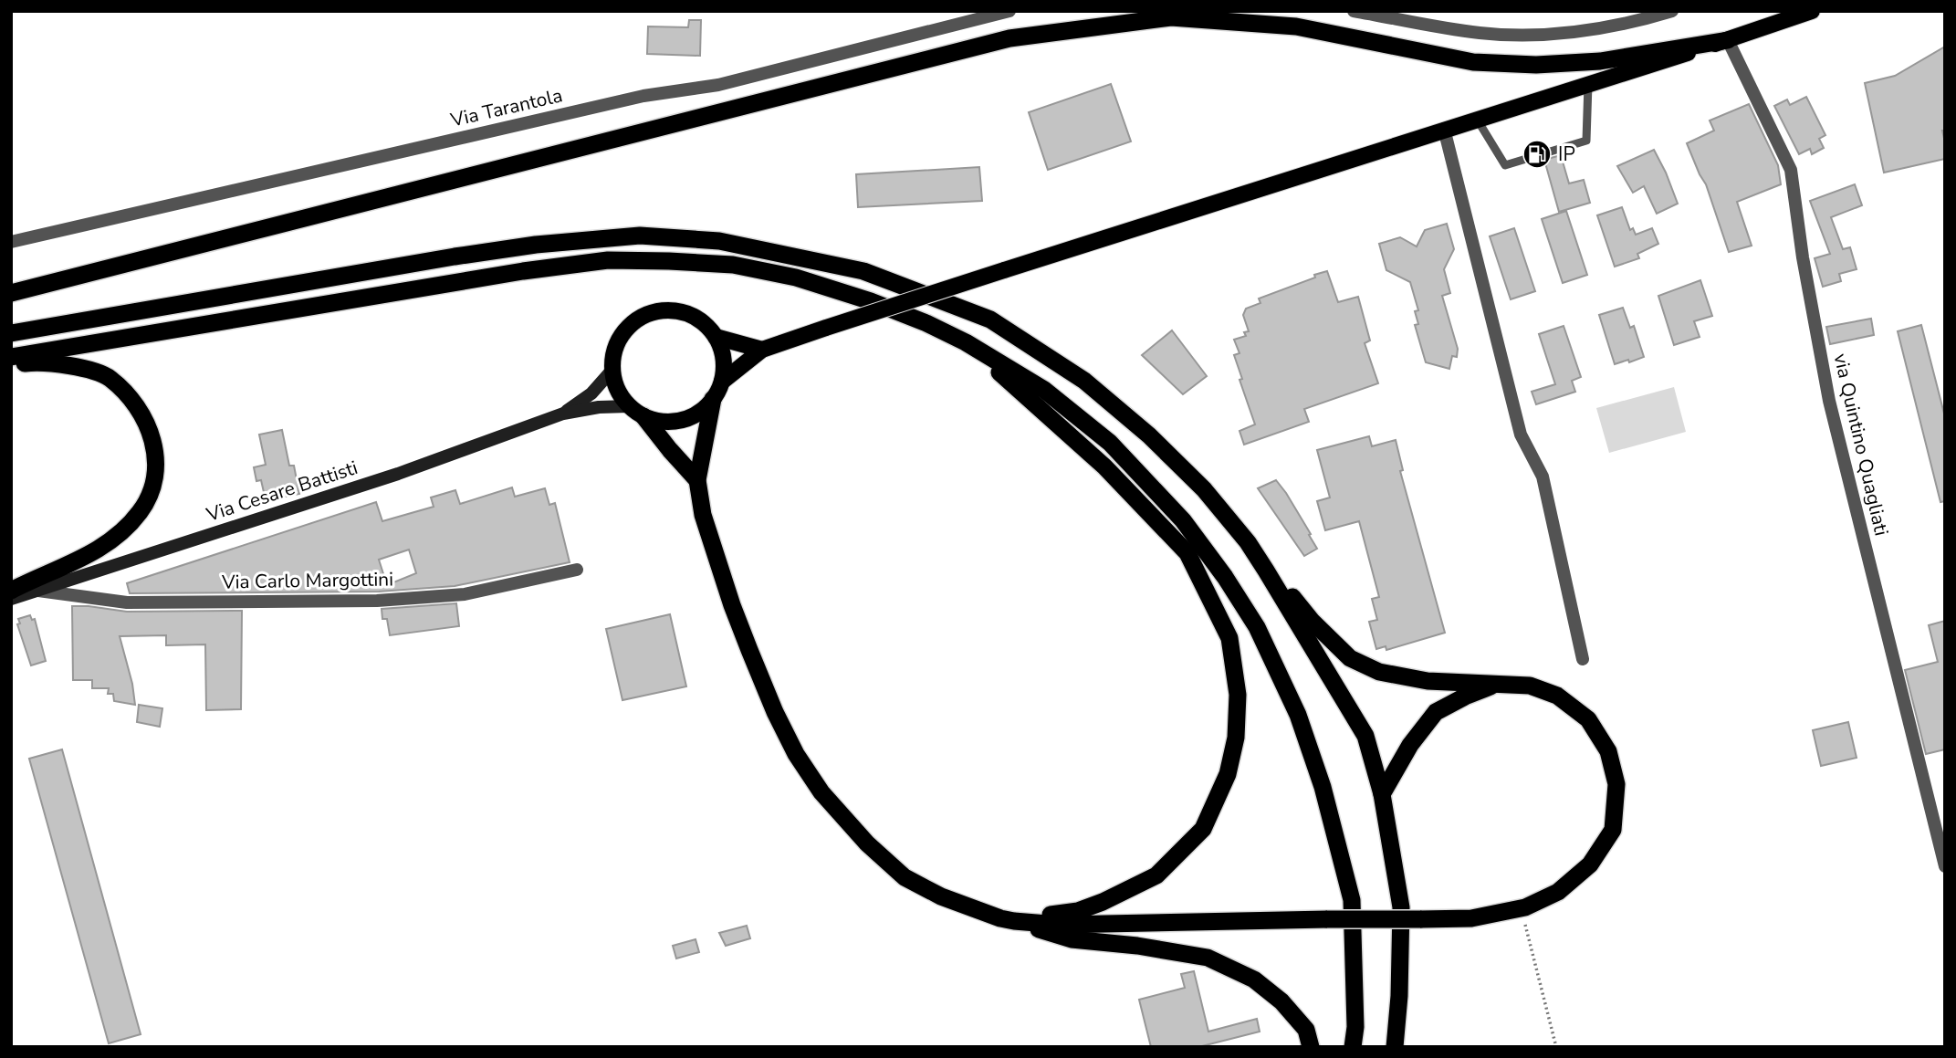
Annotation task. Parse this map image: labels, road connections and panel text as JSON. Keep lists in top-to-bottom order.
{
  "streets": {
    "main road": ["Via Cesare Battisti"],
    "street": ["Via Tarantola", "via Quintino Quagliati", "Via Carlo Margottini"]
  },
  "crossings": [
    ["Via Cesare Battisti", "Via Carlo Margottini"]
  ],
  "places": {
    "fuel station": ["IP"]
  }
}
